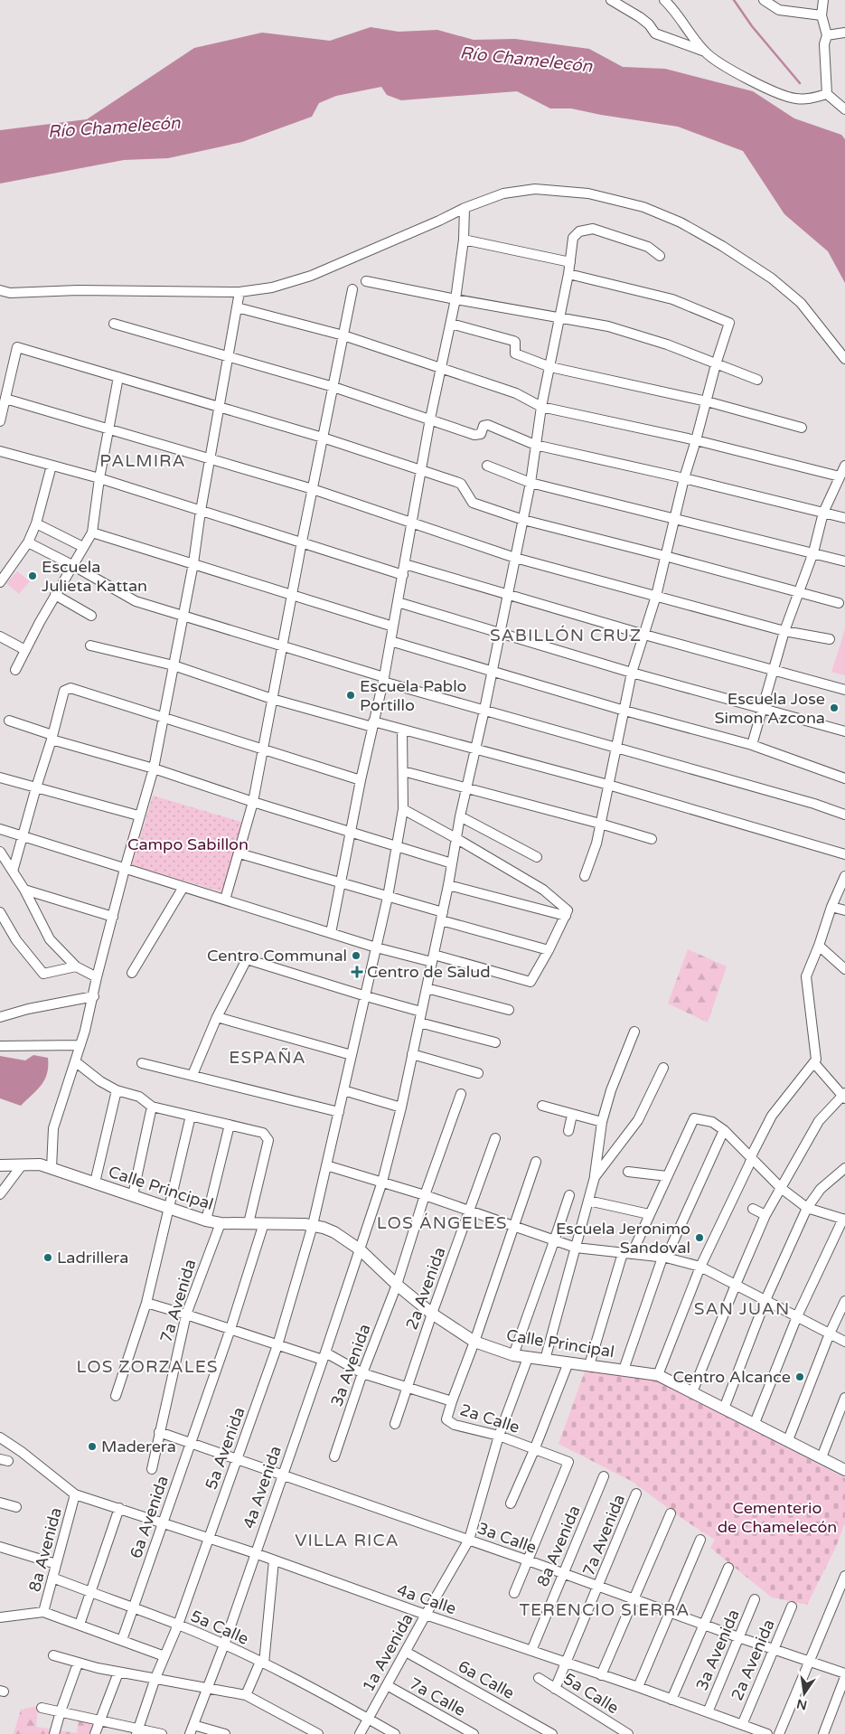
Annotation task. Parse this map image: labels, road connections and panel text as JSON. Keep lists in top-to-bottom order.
{
  "streets": {
    "street": [
      "Calle Principal",
      "2a Avenida",
      "7a Avenida",
      "3a Avenida",
      "2a Calle",
      "5a Avenida",
      "4a Avenida",
      "6a Avenida",
      "3a Calle",
      "8a Avenida",
      "4a Calle",
      "5a Calle",
      "1a Avenida",
      "6a Calle",
      "7a Calle"
    ]
  },
  "crossings": [
    ["Calle Principal", "2a Avenida"],
    ["Calle Principal", "7a Avenida"],
    ["Calle Principal", "3a Avenida"],
    ["Calle Principal", "5a Avenida"],
    ["Calle Principal", "4a Avenida"],
    ["Calle Principal", "6a Avenida"],
    ["Calle Principal", "1a Avenida"],
    ["2a Avenida", "2a Calle"],
    ["2a Avenida", "3a Calle"],
    ["2a Avenida", "4a Calle"],
    ["7a Avenida", "2a Calle"],
    ["7a Avenida", "3a Calle"],
    ["7a Avenida", "4a Calle"],
    ["7a Avenida", "5a Calle"],
    ["3a Avenida", "2a Calle"],
    ["3a Avenida", "3a Calle"],
    ["3a Avenida", "4a Calle"],
    ["2a Calle", "5a Avenida"],
    ["2a Calle", "4a Avenida"],
    ["2a Calle", "6a Avenida"],
    ["2a Calle", "3a Calle"],
    ["2a Calle", "1a Avenida"],
    ["5a Avenida", "3a Calle"],
    ["5a Avenida", "4a Calle"],
    ["5a Avenida", "5a Calle"],
    ["4a Avenida", "3a Calle"],
    ["4a Avenida", "4a Calle"],
    ["4a Avenida", "5a Calle"],
    ["6a Avenida", "3a Calle"],
    ["6a Avenida", "4a Calle"],
    ["6a Avenida", "5a Calle"],
    ["3a Calle", "8a Avenida"],
    ["3a Calle", "1a Avenida"],
    ["8a Avenida", "4a Calle"],
    ["8a Avenida", "5a Calle"],
    ["4a Calle", "1a Avenida"],
    ["5a Calle", "1a Avenida"],
    ["1a Avenida", "6a Calle"],
    ["1a Avenida", "7a Calle"]
  ],
  "districts": [
    "PALMIRA",
    "SABILLÓN CRUZ",
    "ESPAÑA",
    "LOS ÁNGELES",
    "SAN JUAN",
    "LOS ZORZALES",
    "VILLA RICA",
    "TERENCIO SIERRA"
  ],
  "water": ["Río Chamelecón"],
  "parks": ["Campo Sabillon", "Cementerio de Chamelecón"],
  "places": {
    "other": [
      "Escuela Julieta Kattan",
      "Escuela Pablo Portillo",
      "Escuela Jose Simon Azcona",
      "Centro Communal",
      "Escuela Jeronimo Sandoval",
      "Ladrillera",
      "Centro Alcance",
      "Maderera"
    ],
    "health": ["Centro de Salud"]
  },
  "north": "bottom"
}
